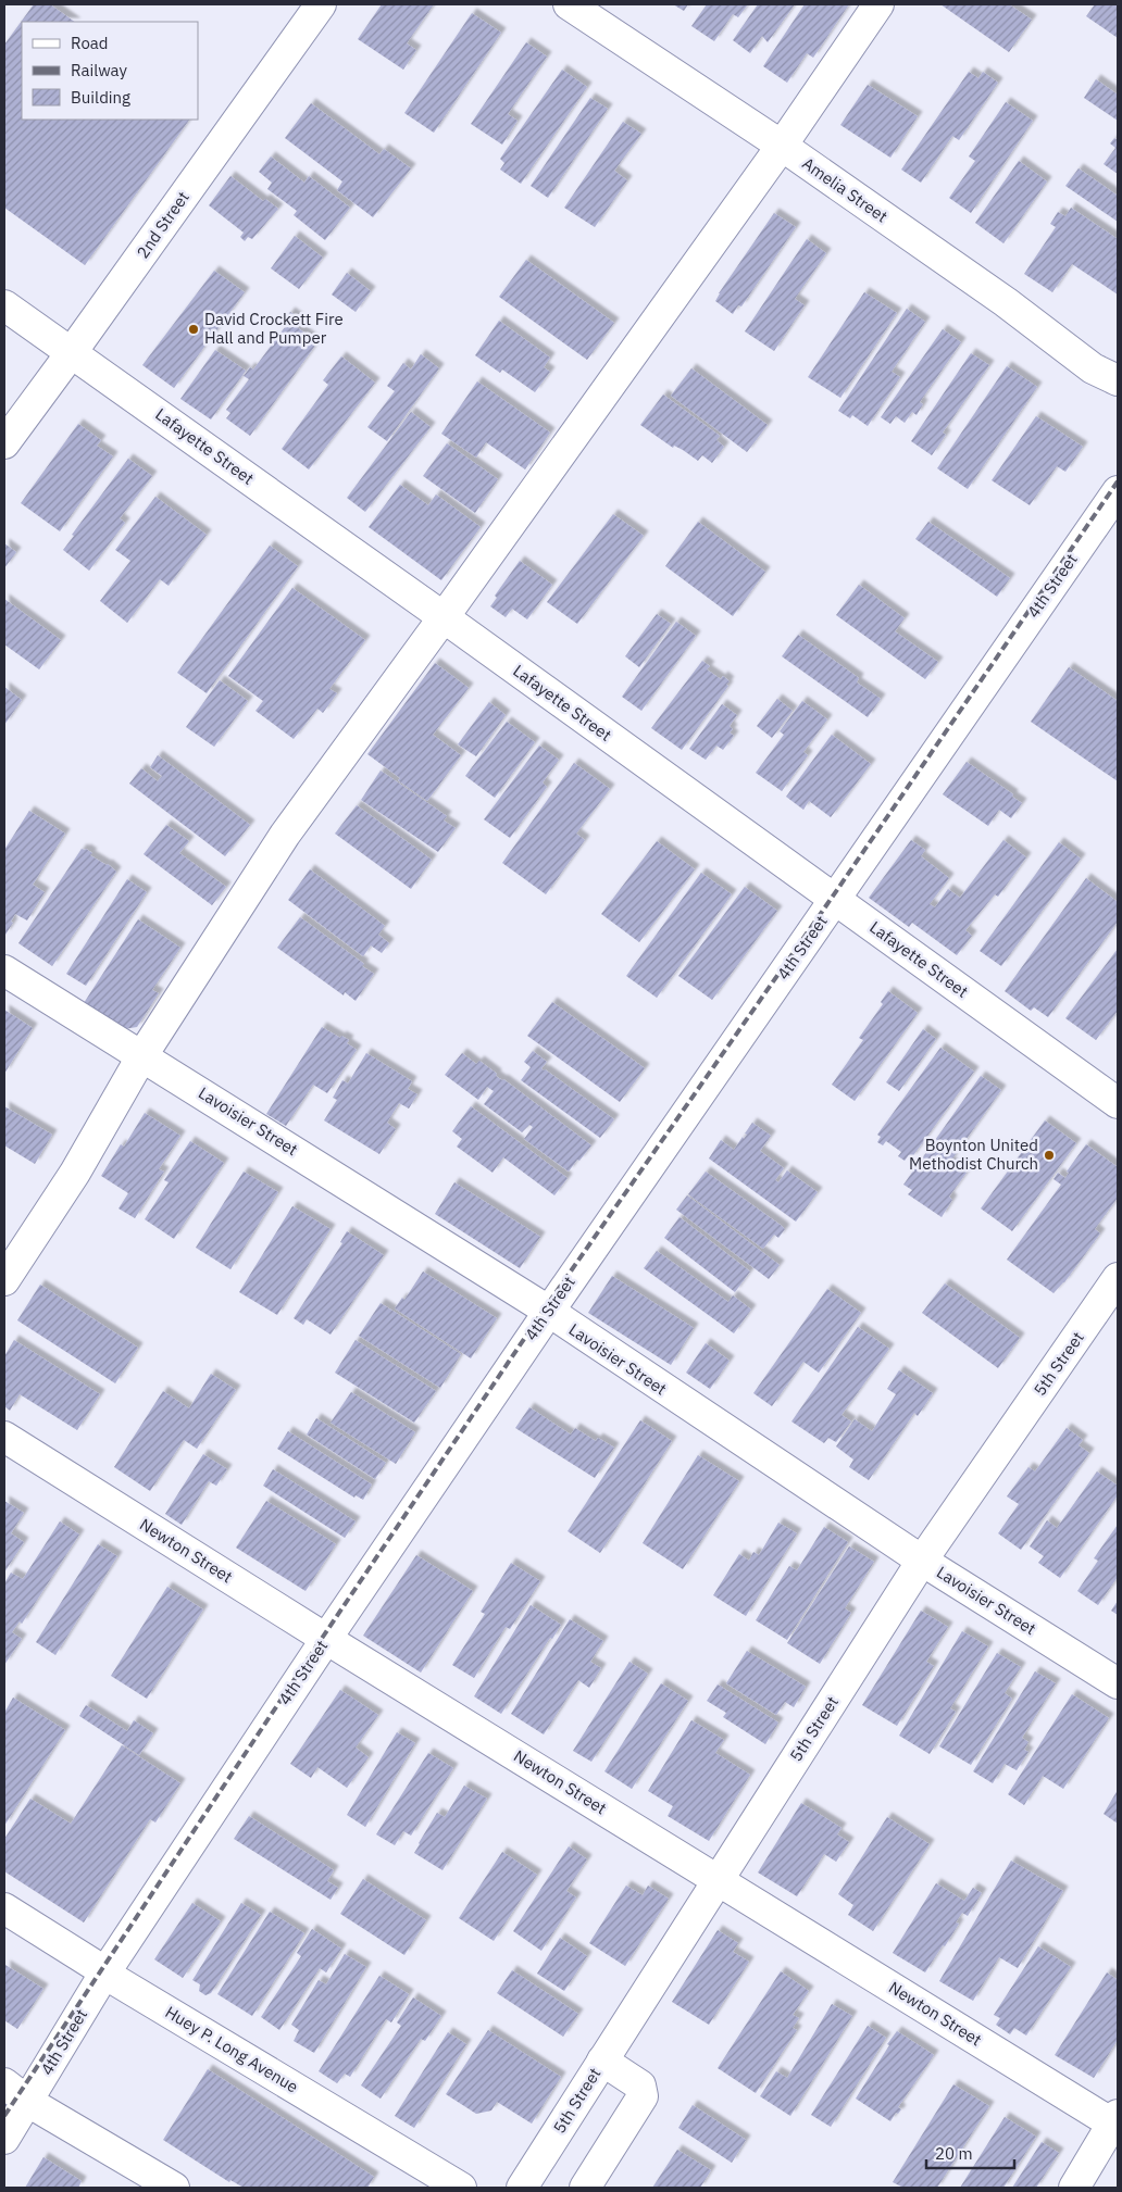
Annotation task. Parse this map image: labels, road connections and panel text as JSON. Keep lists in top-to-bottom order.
{
  "streets": {
    "street": [
      "Amelia Street",
      "2nd Street",
      "Lafayette Street",
      "4th Street",
      "Lavoisier Street",
      "5th Street",
      "Newton Street",
      "Huey P. Long Avenue"
    ]
  },
  "crossings": [
    ["2nd Street", "Lafayette Street"],
    ["Lafayette Street", "4th Street"],
    ["4th Street", "Lavoisier Street"],
    ["4th Street", "Newton Street"],
    ["4th Street", "Huey P. Long Avenue"],
    ["Lavoisier Street", "5th Street"],
    ["5th Street", "Newton Street"]
  ],
  "places": ["David Crockett Fire Hall and Pumper", "Boynton United Methodist Church"],
  "legend": ["Road", "Railway", "Building"],
  "scale_bar": "20 m"
}
